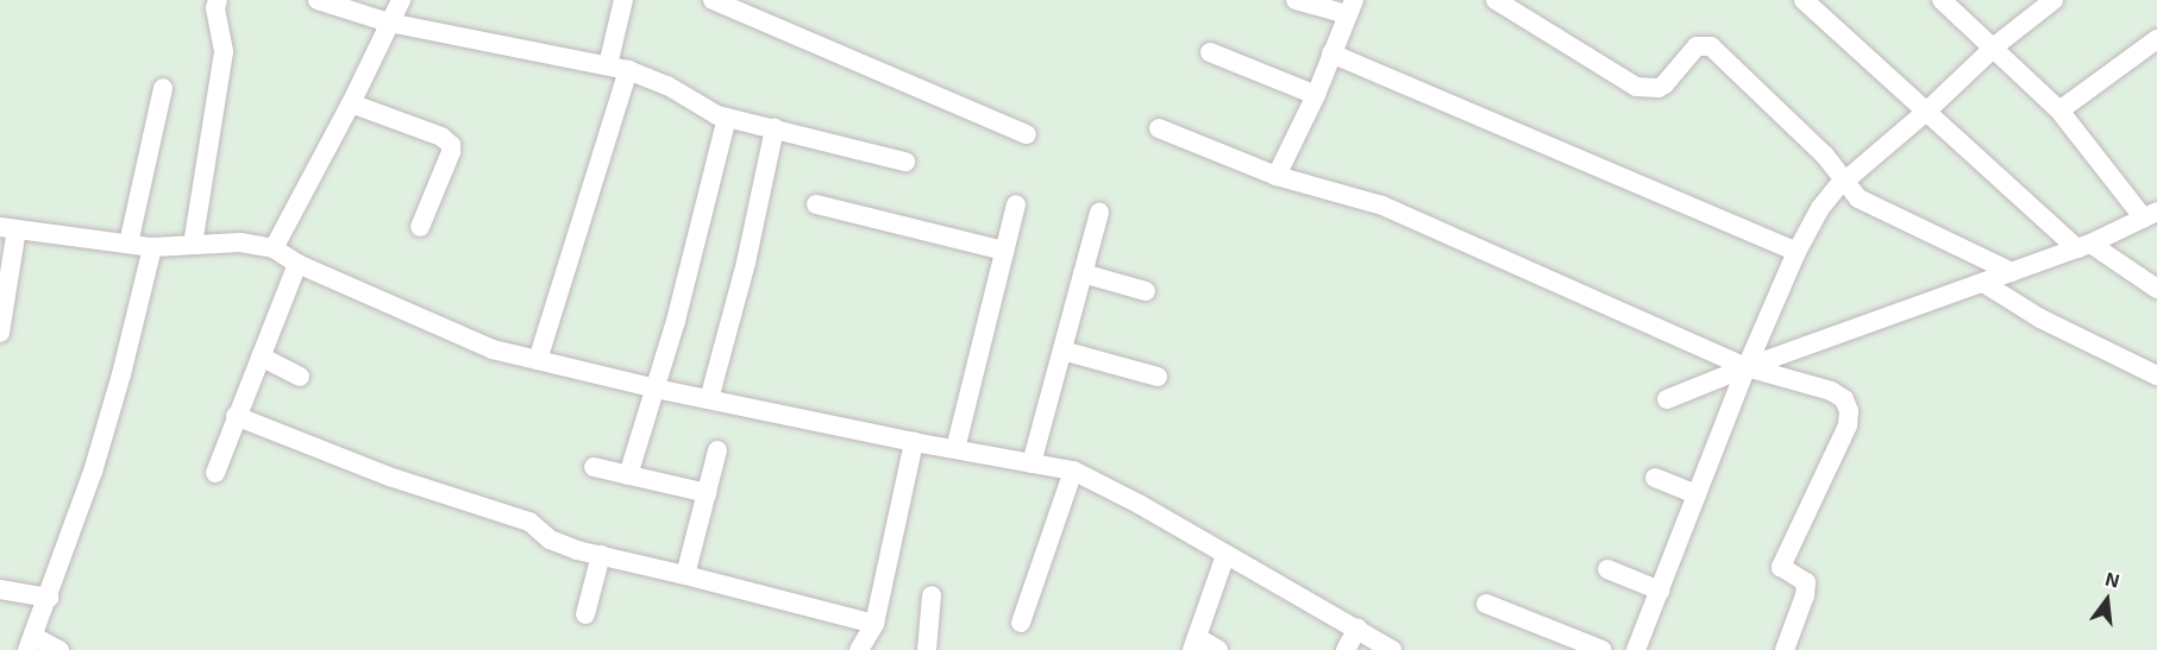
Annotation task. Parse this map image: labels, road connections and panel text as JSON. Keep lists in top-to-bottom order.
{
  "north": "top"
}
